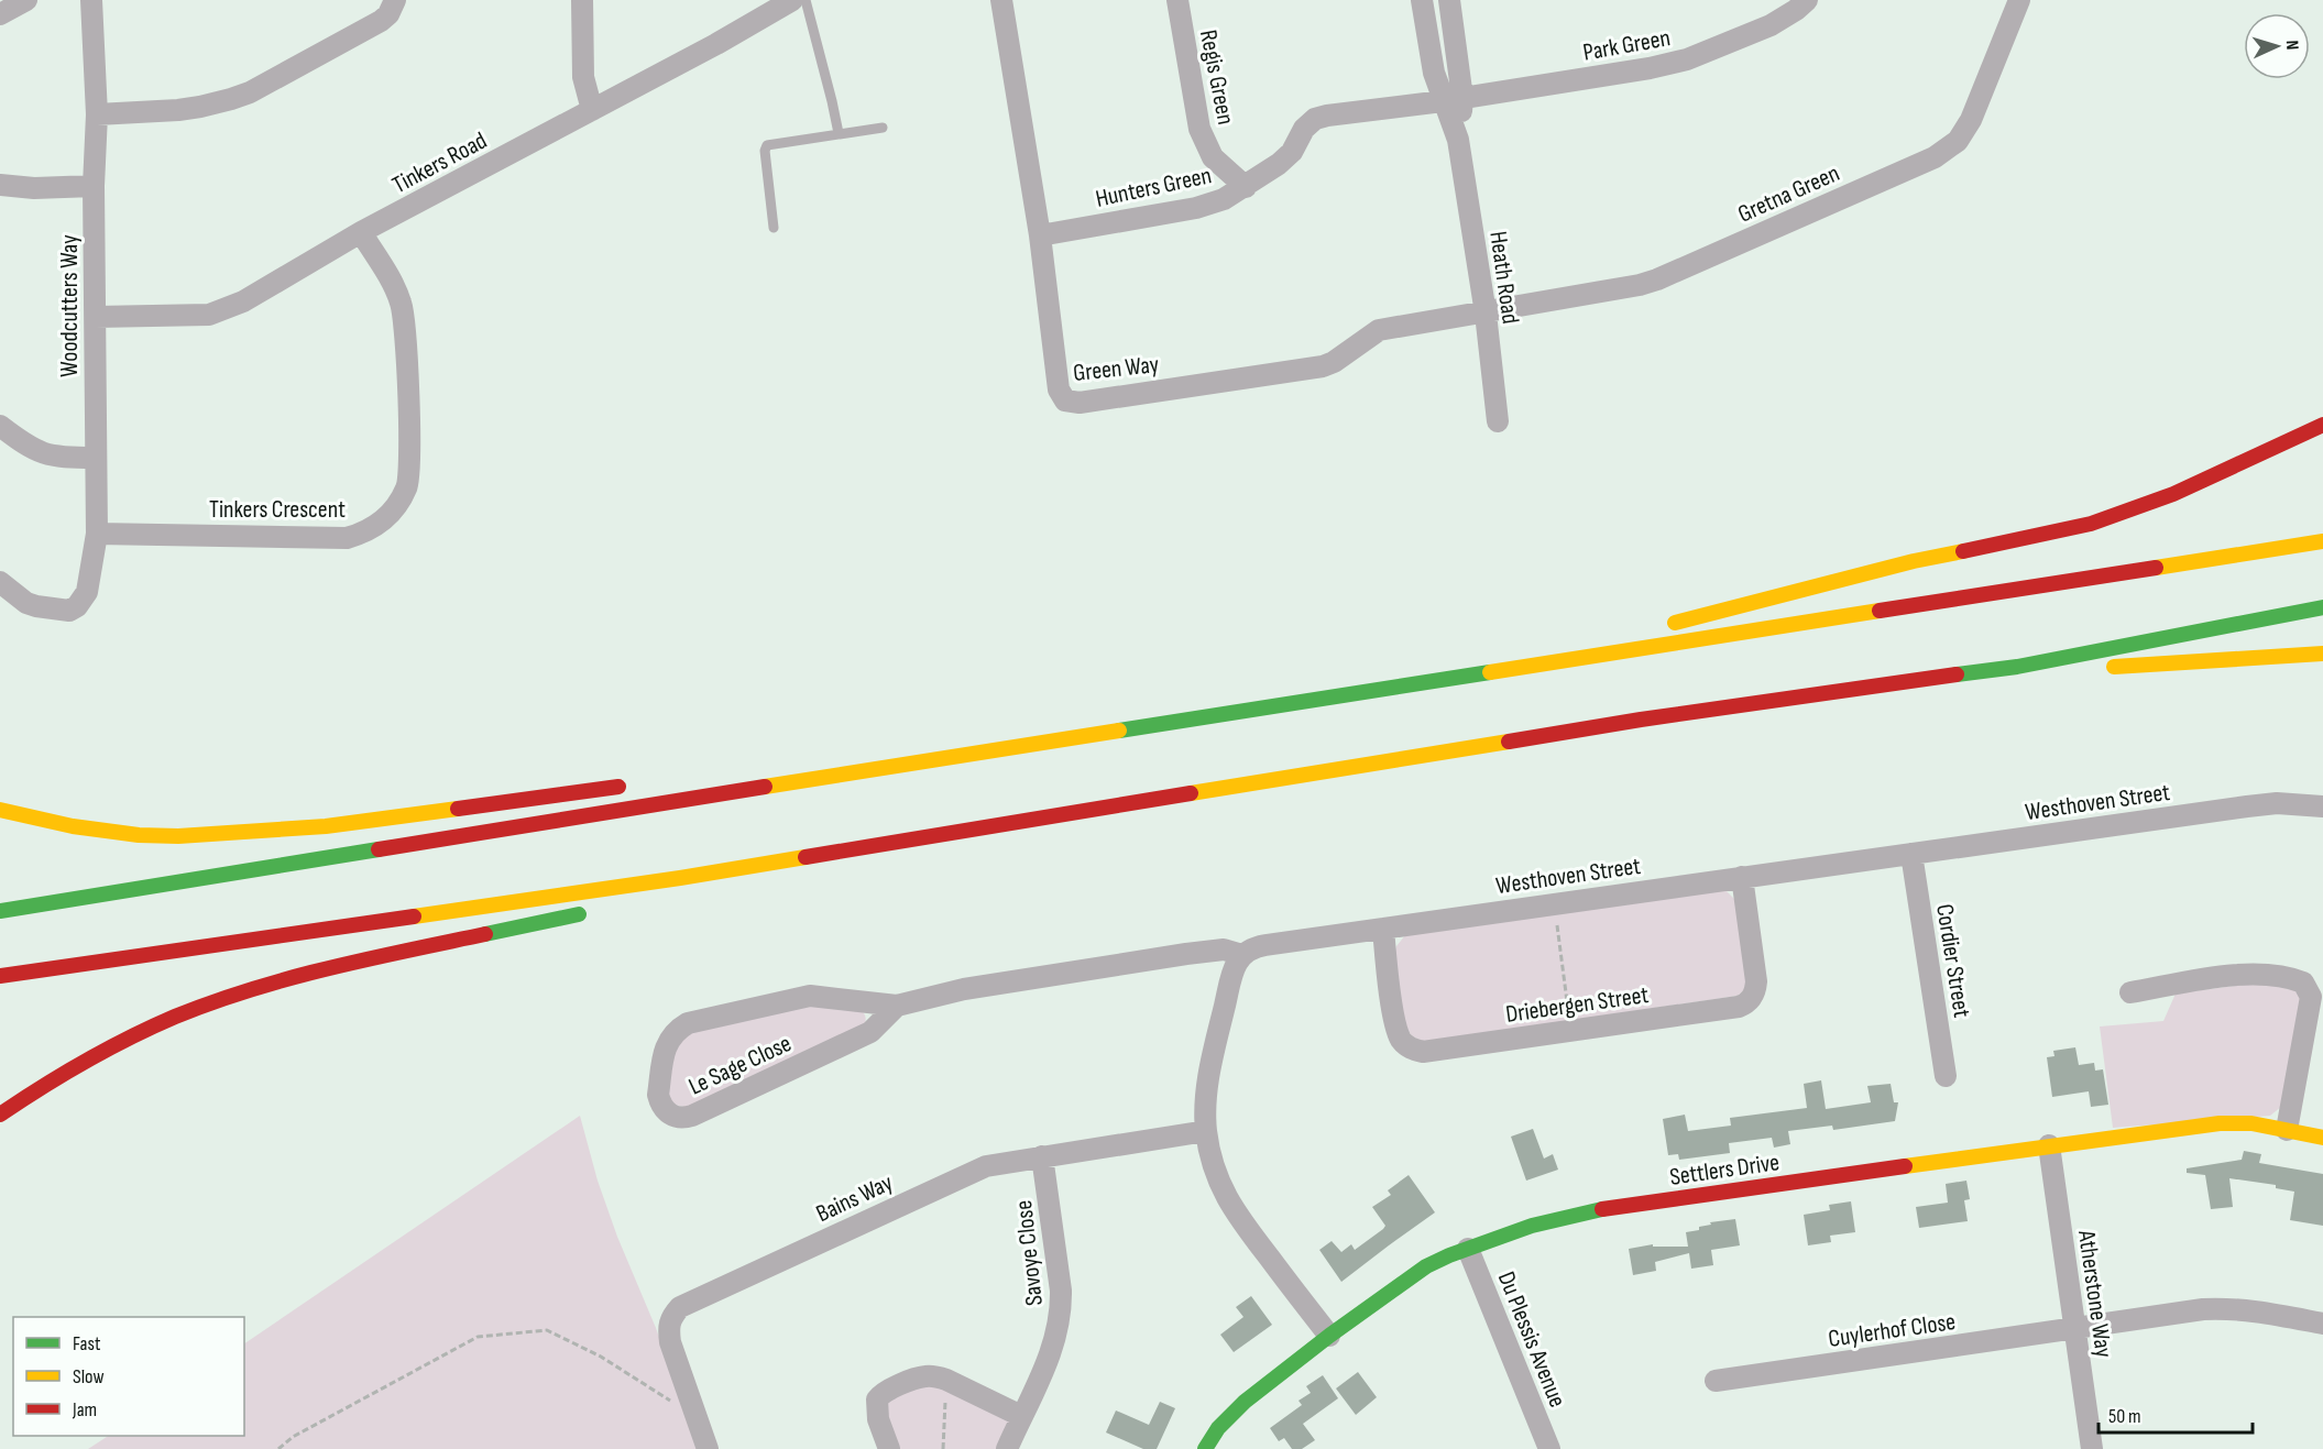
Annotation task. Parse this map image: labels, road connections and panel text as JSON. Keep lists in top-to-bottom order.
{
  "streets": {
    "main road": ["Settlers Drive"],
    "street": [
      "Park Green",
      "Regis Green",
      "Tinkers Road",
      "Hunters Green",
      "Gretna Green",
      "Heath Road",
      "Woodcutters Way",
      "Green Way",
      "Tinkers Crescent",
      "Westhoven Street",
      "Cordier Street",
      "Driebergen Street",
      "Le Sage Close",
      "Bains Way",
      "Savoye Close",
      "Atherstone Way",
      "Cuylerhof Close",
      "Du Plessis Avenue"
    ]
  },
  "crossings": [
    ["Park Green", "Hunters Green"],
    ["Park Green", "Heath Road"],
    ["Regis Green", "Hunters Green"],
    ["Tinkers Road", "Woodcutters Way"],
    ["Tinkers Road", "Tinkers Crescent"],
    ["Hunters Green", "Heath Road"],
    ["Hunters Green", "Green Way"],
    ["Gretna Green", "Heath Road"],
    ["Gretna Green", "Green Way"],
    ["Heath Road", "Green Way"],
    ["Woodcutters Way", "Tinkers Crescent"],
    ["Westhoven Street", "Cordier Street"],
    ["Westhoven Street", "Driebergen Street"],
    ["Westhoven Street", "Le Sage Close"],
    ["Settlers Drive", "Atherstone Way"],
    ["Settlers Drive", "Du Plessis Avenue"],
    ["Bains Way", "Savoye Close"],
    ["Atherstone Way", "Cuylerhof Close"]
  ],
  "legend": ["Fast", "Slow", "Jam"],
  "scale_bar": "50 m",
  "north": "right"
}
